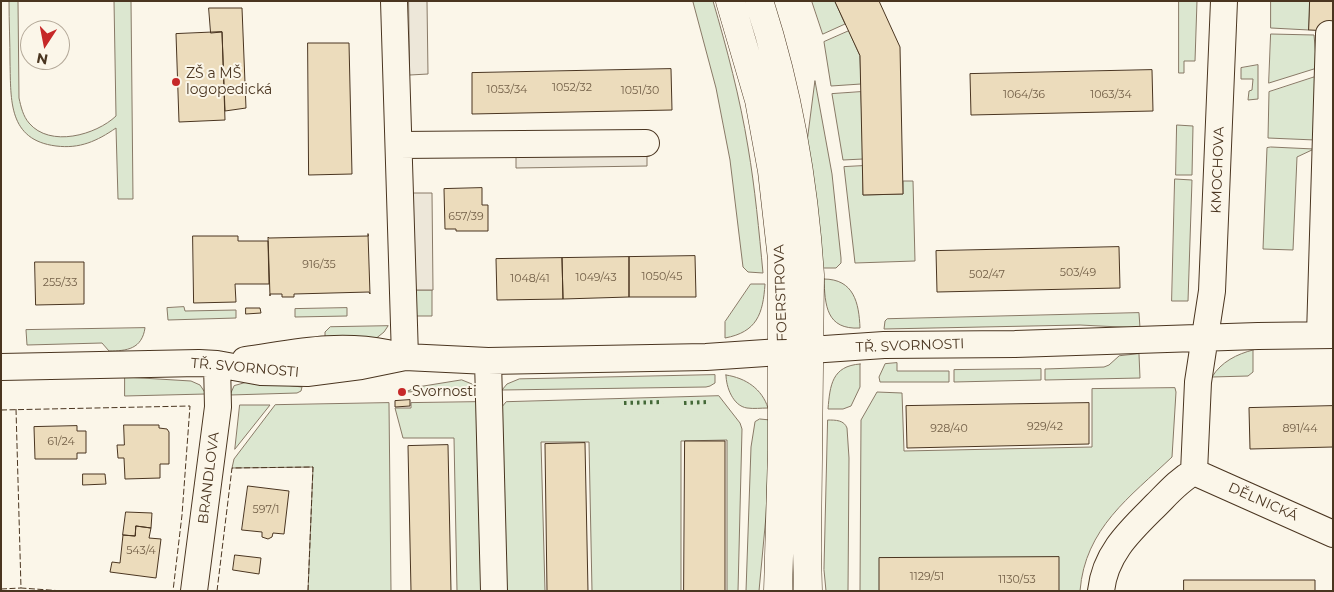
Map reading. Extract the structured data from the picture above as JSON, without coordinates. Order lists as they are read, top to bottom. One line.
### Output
{"streets":{"main road":["FOERSTROVA"],"street":["KMOCHOVA","TŘ. SVORNOSTI","BRANDLOVA","DĚLNICKÁ"]},"crossings":[["KMOCHOVA","TŘ. SVORNOSTI"],["FOERSTROVA","TŘ. SVORNOSTI"],["TŘ. SVORNOSTI","BRANDLOVA"]],"places":["ZŠ a MŠ logopedická","Svornosti"],"house_numbers":["1052/32","1053/34","1051/30","1064/36","1063/34","657/39","916/35","503/49","502/47","1050/45","1049/43","1048/41","255/33","929/42","928/40","891/44","61/24","597/1","543/4","1129/51","1130/53"],"north":"bottom"}
